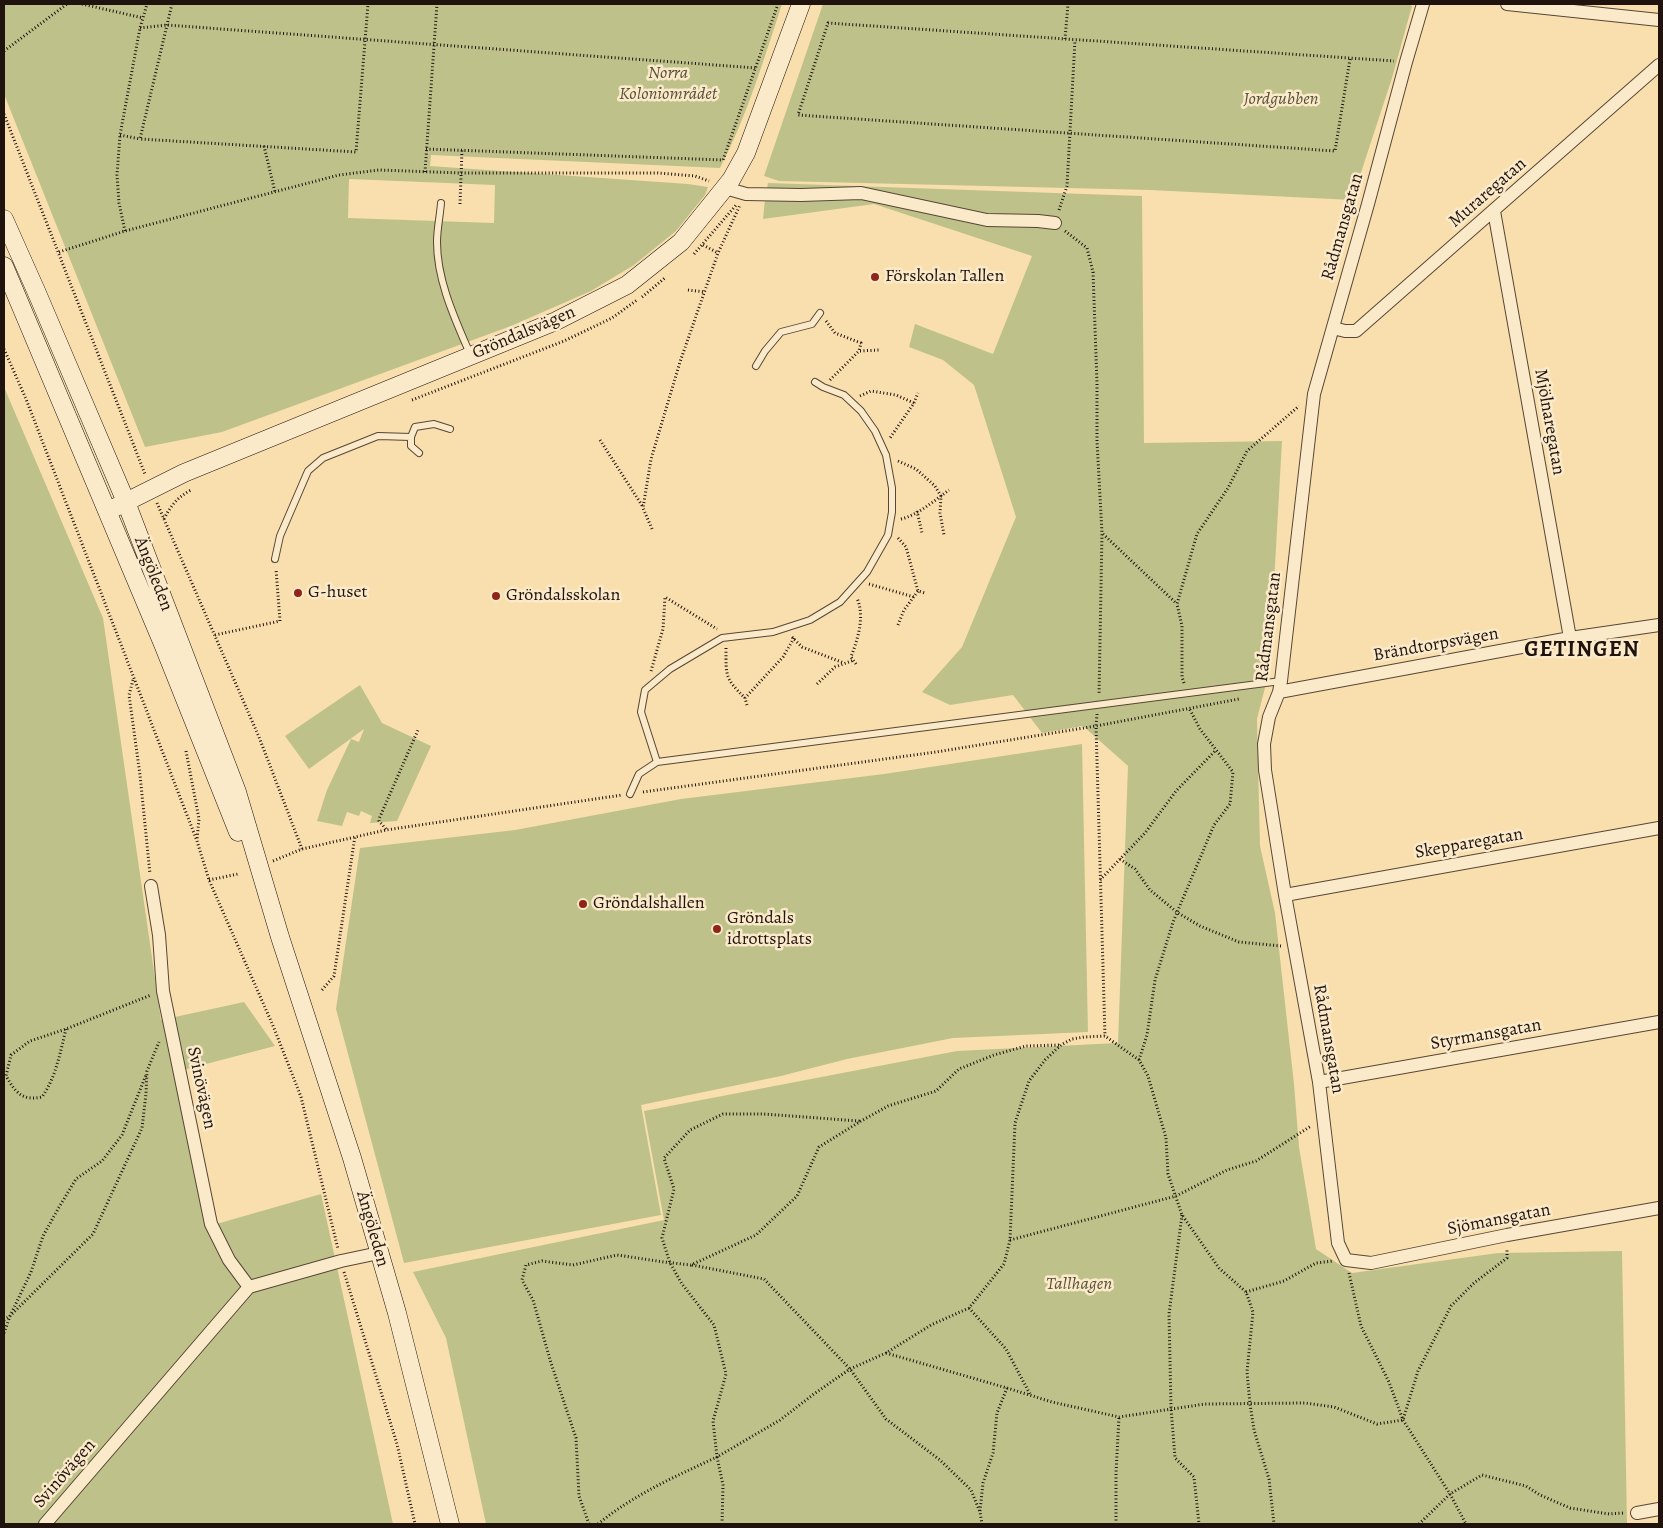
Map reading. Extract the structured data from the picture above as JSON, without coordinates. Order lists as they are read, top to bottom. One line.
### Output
{"streets":{"main road":["Gröndalsvägen","Ängöleden"],"street":["Muraregatan","Rådmansgatan","Mjölnaregatan","Brändtorpsvägen","Skepparegatan","Styrmansgatan","Svinövägen","Sjömansgatan"]},"crossings":[["Muraregatan","Rådmansgatan"],["Muraregatan","Mjölnaregatan"],["Rådmansgatan","Brändtorpsvägen"],["Rådmansgatan","Skepparegatan"],["Rådmansgatan","Styrmansgatan"],["Rådmansgatan","Sjömansgatan"],["Gröndalsvägen","Ängöleden"],["Mjölnaregatan","Brändtorpsvägen"]],"districts":["GETINGEN"],"parks":["Norra Koloniområdet","Jordgubben","Tallhagen"],"places":["Förskolan Tallen","G-huset","Gröndalsskolan","Gröndalshallen","Gröndals idrottsplats"]}
